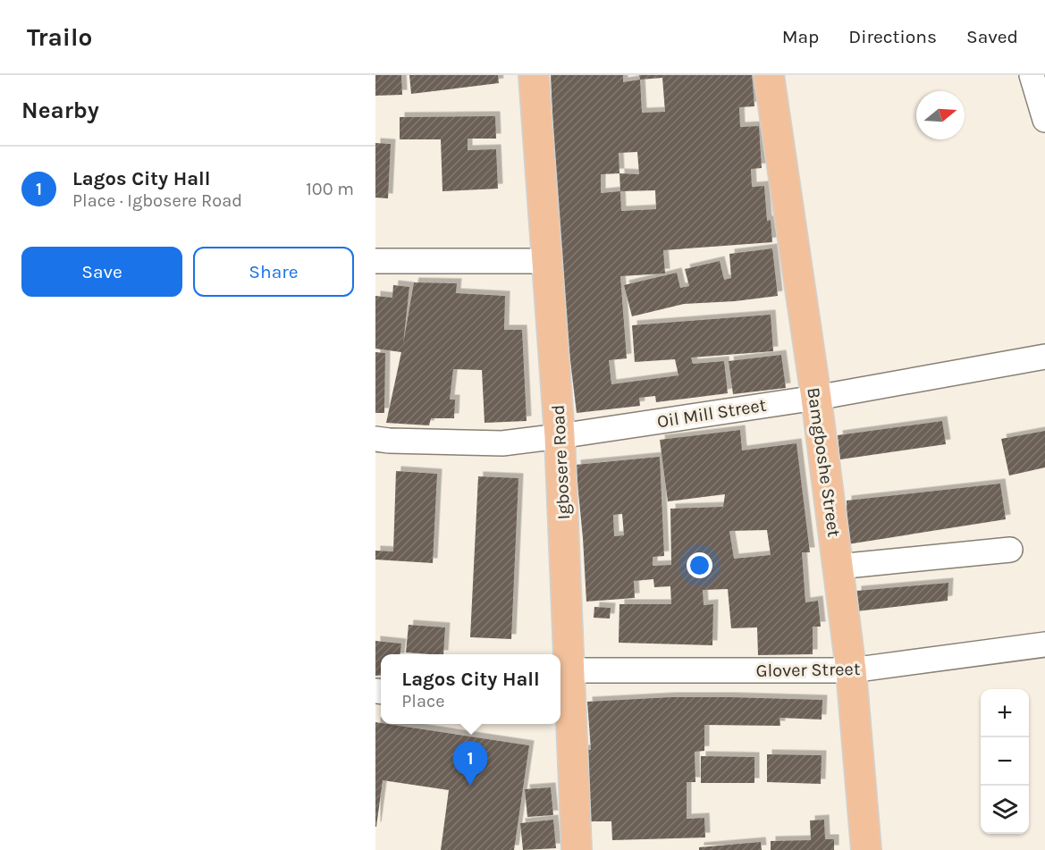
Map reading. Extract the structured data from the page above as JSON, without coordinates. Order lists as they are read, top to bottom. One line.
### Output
{"streets":{"main road":["Igbosere Road","Bamgboshe Street"],"street":["Oil Mill Street","Glover Street"]},"crossings":[["Oil Mill Street","Igbosere Road"],["Oil Mill Street","Bamgboshe Street"],["Igbosere Road","Glover Street"],["Bamgboshe Street","Glover Street"]],"north":"right","page":{"header":"Trailo","nav":["Map","Directions","Saved"],"heading":"Nearby","list":[{"mark":"1","name":"Lagos City Hall","note":"Place · Igbosere Road","value":"100 m"}],"buttons":["Save","Share"],"popup":["Lagos City Hall","Place"],"map_buttons":["+","−"],"pins":"1"}}
